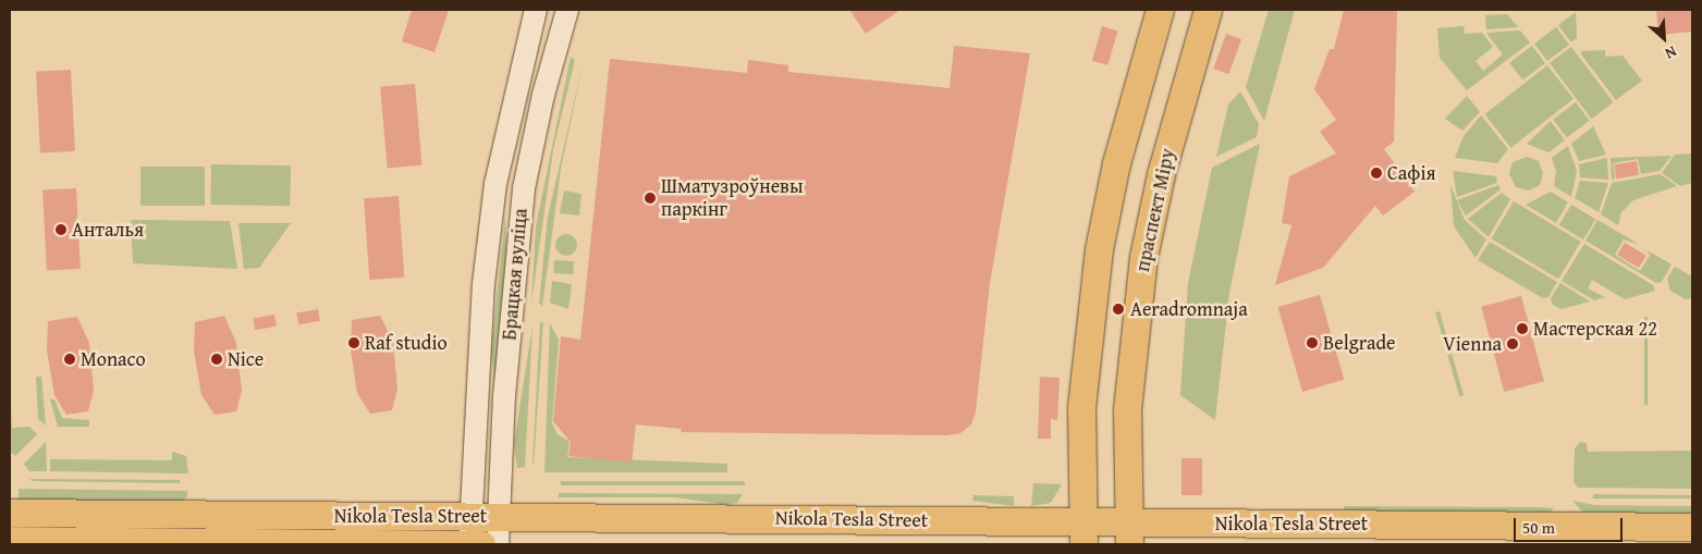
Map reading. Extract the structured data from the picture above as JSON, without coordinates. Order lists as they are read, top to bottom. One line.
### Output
{"streets":{"main road":["праспект Міру","Nikola Tesla Street"],"street":["Брацкая вуліца"]},"crossings":[["праспект Міру","Nikola Tesla Street"],["Брацкая вуліца","Nikola Tesla Street"]],"places":["Сафія","Шматузроўневы паркінг","Анталья","Aeradromnaja","Мастерская 22","Raf studio","Belgrade","Vienna","Monaco","Nice"],"scale_bar":"50 m","north":"bottom right"}
